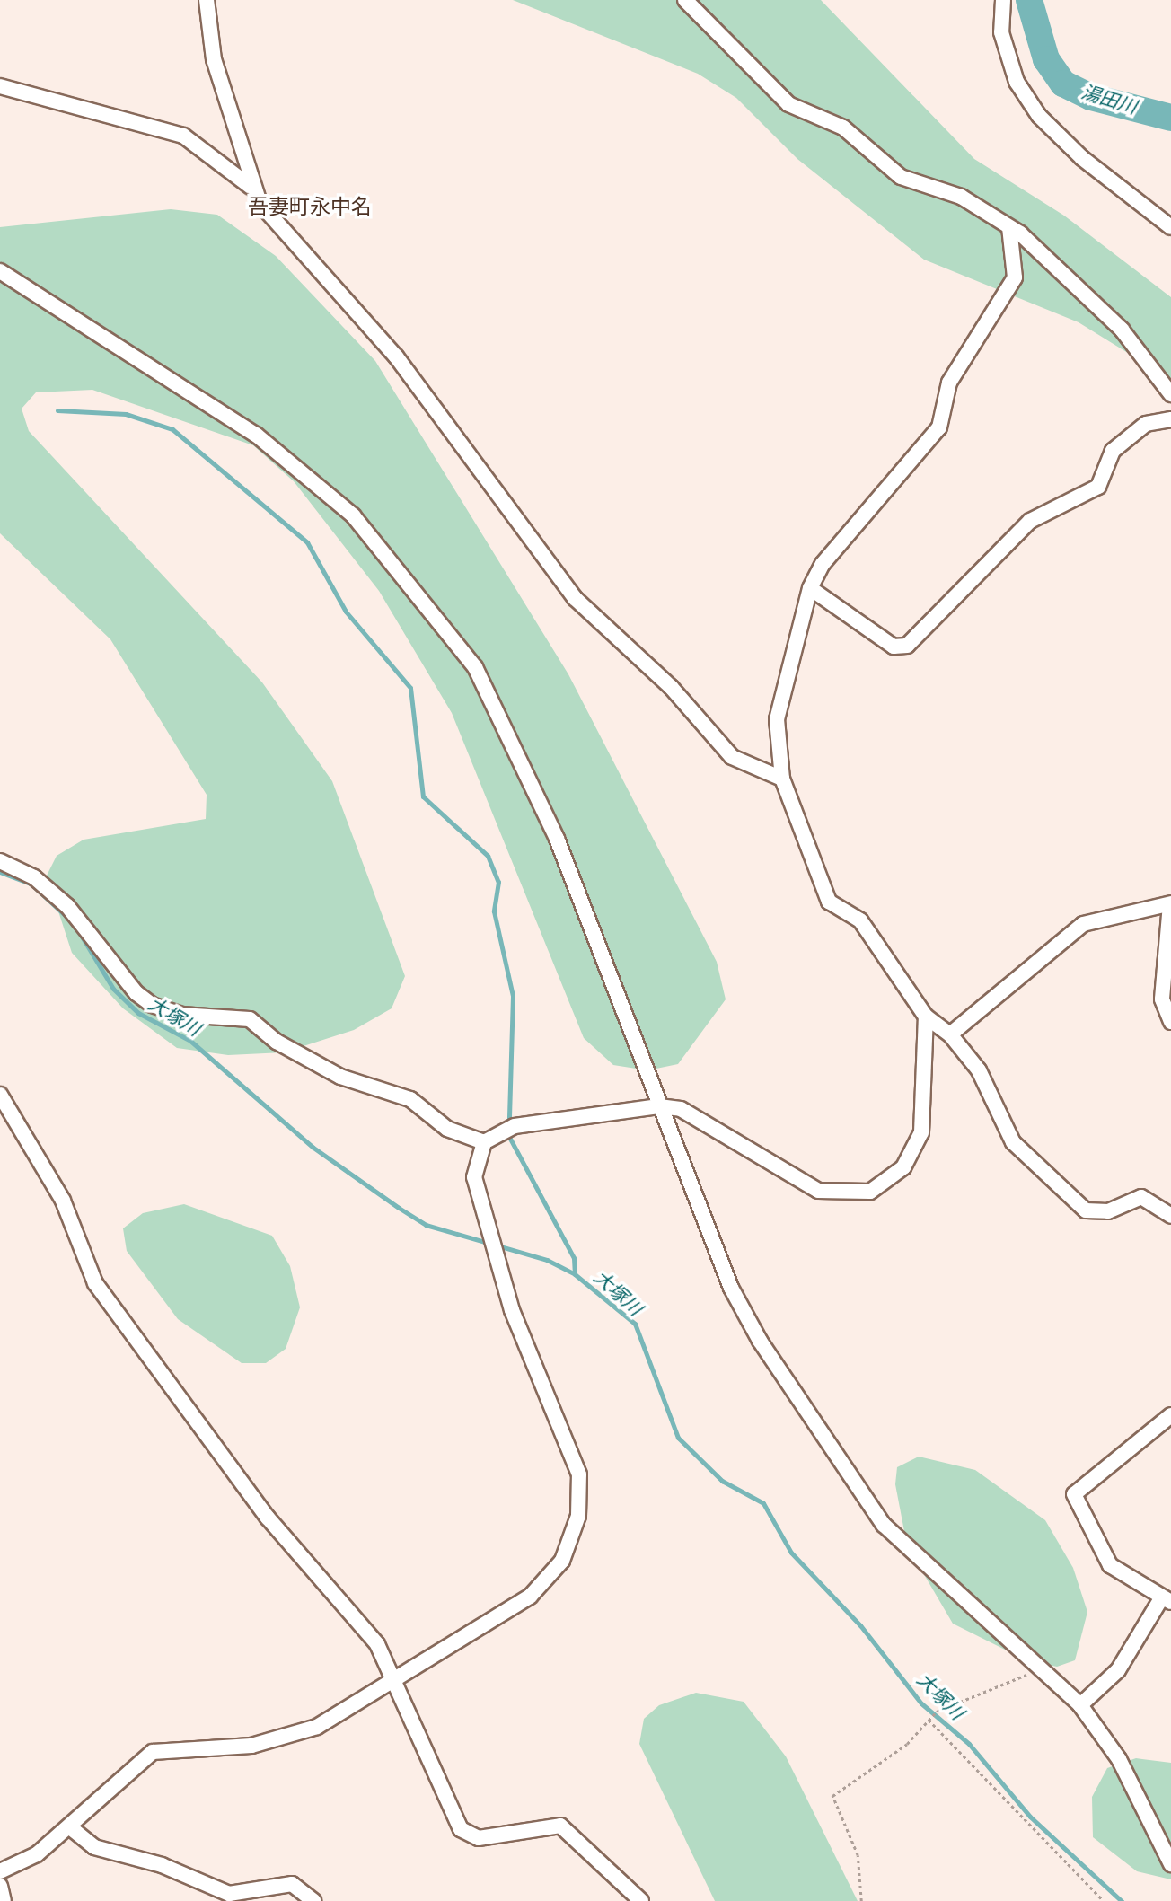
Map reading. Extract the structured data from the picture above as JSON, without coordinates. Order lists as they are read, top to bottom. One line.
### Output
{"districts":["吾妻町永中名"],"water":["湯田川","大塚川"]}
